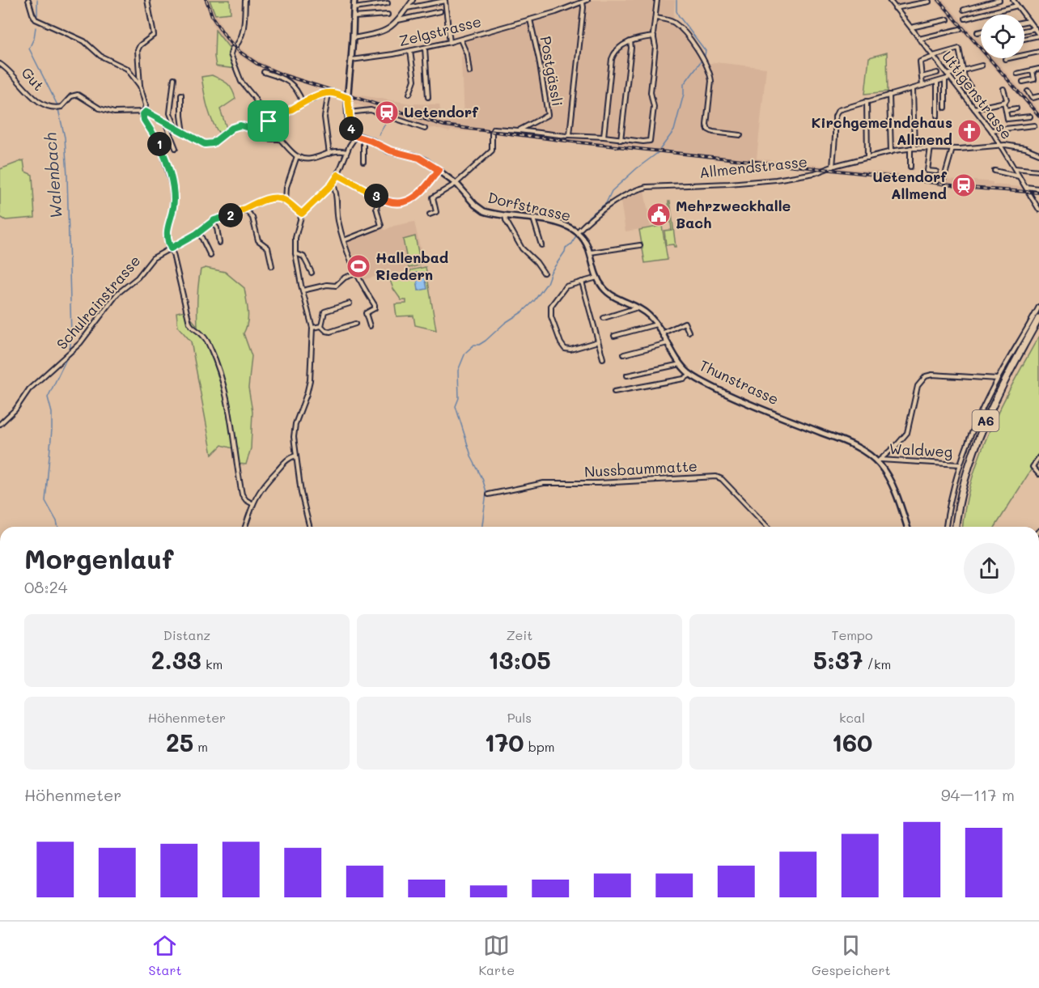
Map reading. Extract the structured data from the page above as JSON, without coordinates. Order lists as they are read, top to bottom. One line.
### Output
{"streets":{"highway":["A6"],"main road":["Dorfstrasse","Thunstrasse"],"street":["Zelgstrasse","Postgässli","Gut","Uttigenstrasse","Allmendstrasse","Schulrainstrasse","Waldweg","Nussbaummatte"]},"crossings":[["Zelgstrasse","Postgässli"],["Uttigenstrasse","Allmendstrasse"],["Allmendstrasse","Dorfstrasse"],["Allmendstrasse","Thunstrasse"],["Dorfstrasse","Thunstrasse"],["Thunstrasse","Waldweg"]],"water":["Walenbach"],"places":{"station":["Uetendorf","Uetendorf Allmend"],"church":["Kirchgemeindehaus Allmend"],"public building":["Mehrzweckhalle Bach"],"sports":["Hallenbad Riedern"]},"page":{"pins":["4","1","3","2"],"heading":["Morgenlauf","08:24"],"stats":[["Distanz","2.33 km"],["Zeit","13:05"],["Tempo","5:37 /km"],["Höhenmeter","25 m"],["Puls","170 bpm"],["kcal","160"]],"chart":["Höhenmeter","94–117 m"],"tabs":["Start","Karte","Gespeichert"]}}
